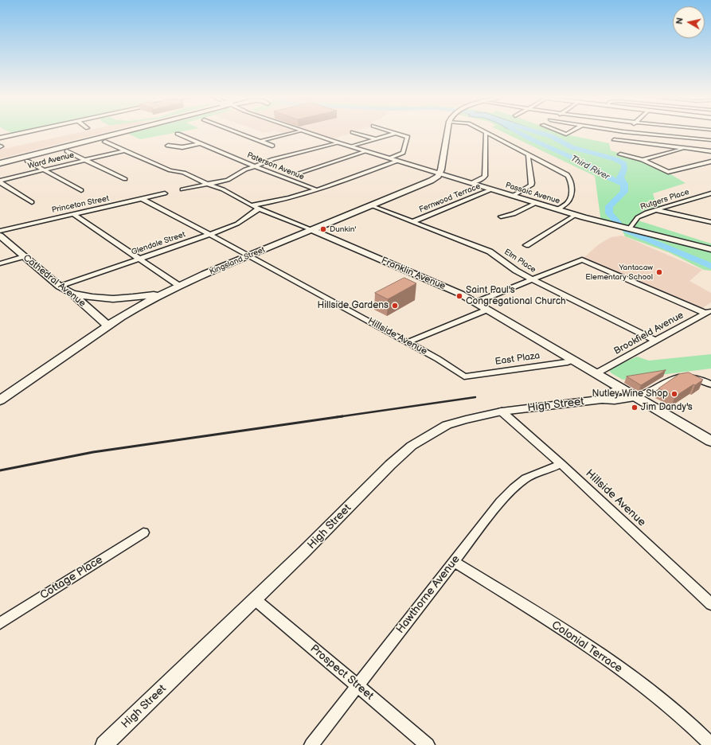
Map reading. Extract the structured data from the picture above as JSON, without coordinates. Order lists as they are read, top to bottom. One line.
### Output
{"streets":{"main road":["Kingsland Street","Franklin Avenue","Cathedral Avenue"],"street":["Ward Avenue","Paterson Avenue","Passaic Avenue","Fernwood Terrace","Rutgers Place","Princeton Street","Glendale Street","Elm Place","Brookfield Avenue","Hillside Avenue","East Plaza","High Street","Cottage Place","Hawthorne Avenue","Colonial Terrace","Prospect Street"]},"crossings":[["Ward Avenue","Franklin Avenue"],["Passaic Avenue","Fernwood Terrace"],["Passaic Avenue","Rutgers Place"],["Passaic Avenue","Kingsland Street"],["Fernwood Terrace","Elm Place"],["Princeton Street","Hillside Avenue"],["Glendale Street","Franklin Avenue"],["Glendale Street","Cathedral Avenue"],["Glendale Street","Hillside Avenue"],["Kingsland Street","Elm Place"],["Kingsland Street","Franklin Avenue"],["Kingsland Street","Cathedral Avenue"],["Kingsland Street","Hillside Avenue"],["Elm Place","Brookfield Avenue"],["Franklin Avenue","Brookfield Avenue"],["Franklin Avenue","East Plaza"],["Franklin Avenue","High Street"],["Hillside Avenue","East Plaza"],["Hillside Avenue","High Street"],["Hillside Avenue","Hawthorne Avenue"],["High Street","Prospect Street"],["Hawthorne Avenue","Colonial Terrace"],["Hawthorne Avenue","Prospect Street"]],"water":["Third River"],"places":["Dunkin'","Yantacaw Elementary School","Saint Paul's Congregational Church","Hillside Gardens","Nutley Wine Shop","Jim Dandy's"],"north":"left"}
